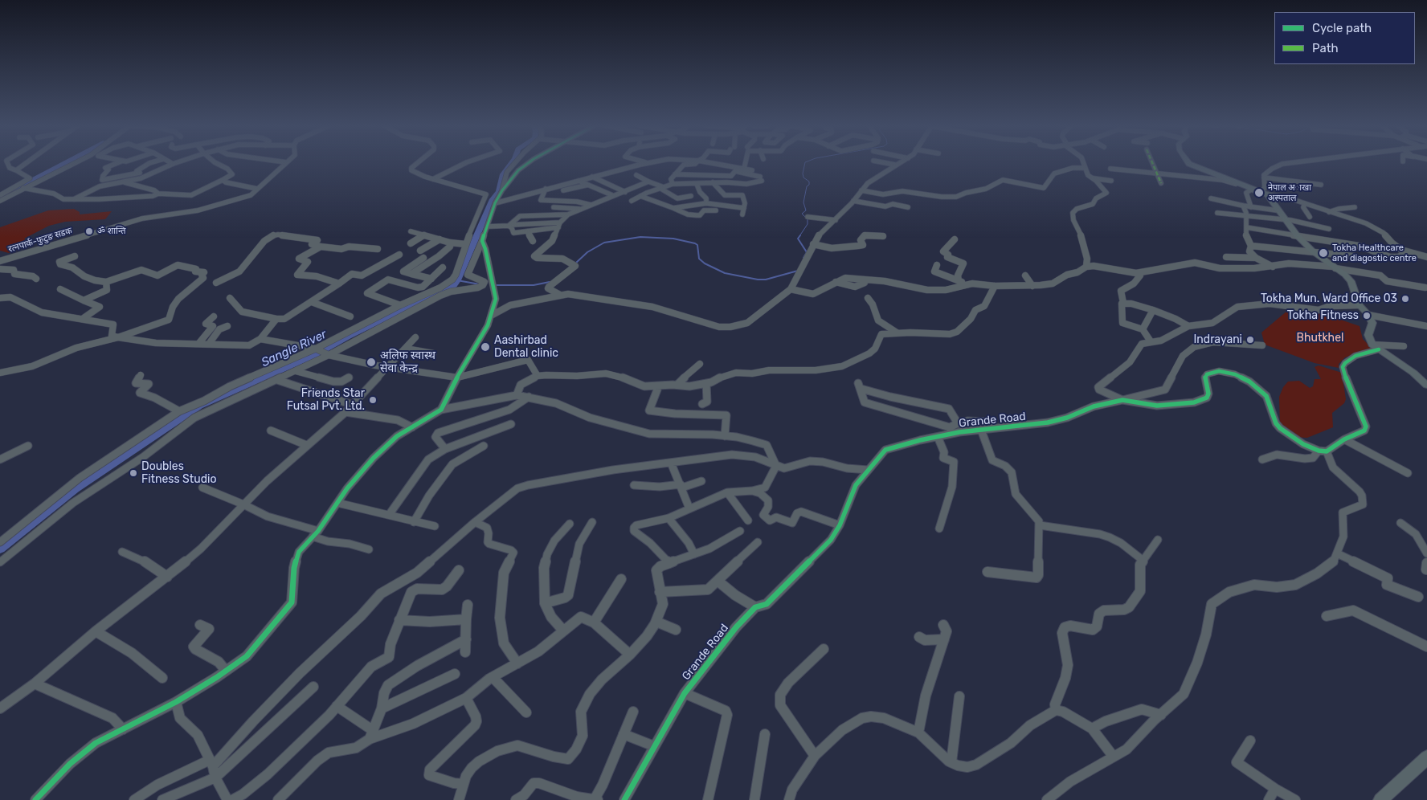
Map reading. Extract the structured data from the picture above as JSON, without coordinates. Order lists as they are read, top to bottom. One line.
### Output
{"streets":{"street":["रत्नपार्क-फुटुङ सडक","Grande Road"]},"water":["Sangle River"],"parks":["Bhutkhel"],"places":["नेपाल अाखा अस्पताल","ॐ शान्ति","Tokha Healthcare and diagostic centre","Tokha Mun. Ward Office 03","Tokha Fitness","Indrayani","Aashirbad Dental clinic","अलिफ स्वास्थ सेवा केन्द्र","Friends Star Futsal Pvt. Ltd.","Doubles Fitness Studio"],"legend":["Cycle path","Path"]}
